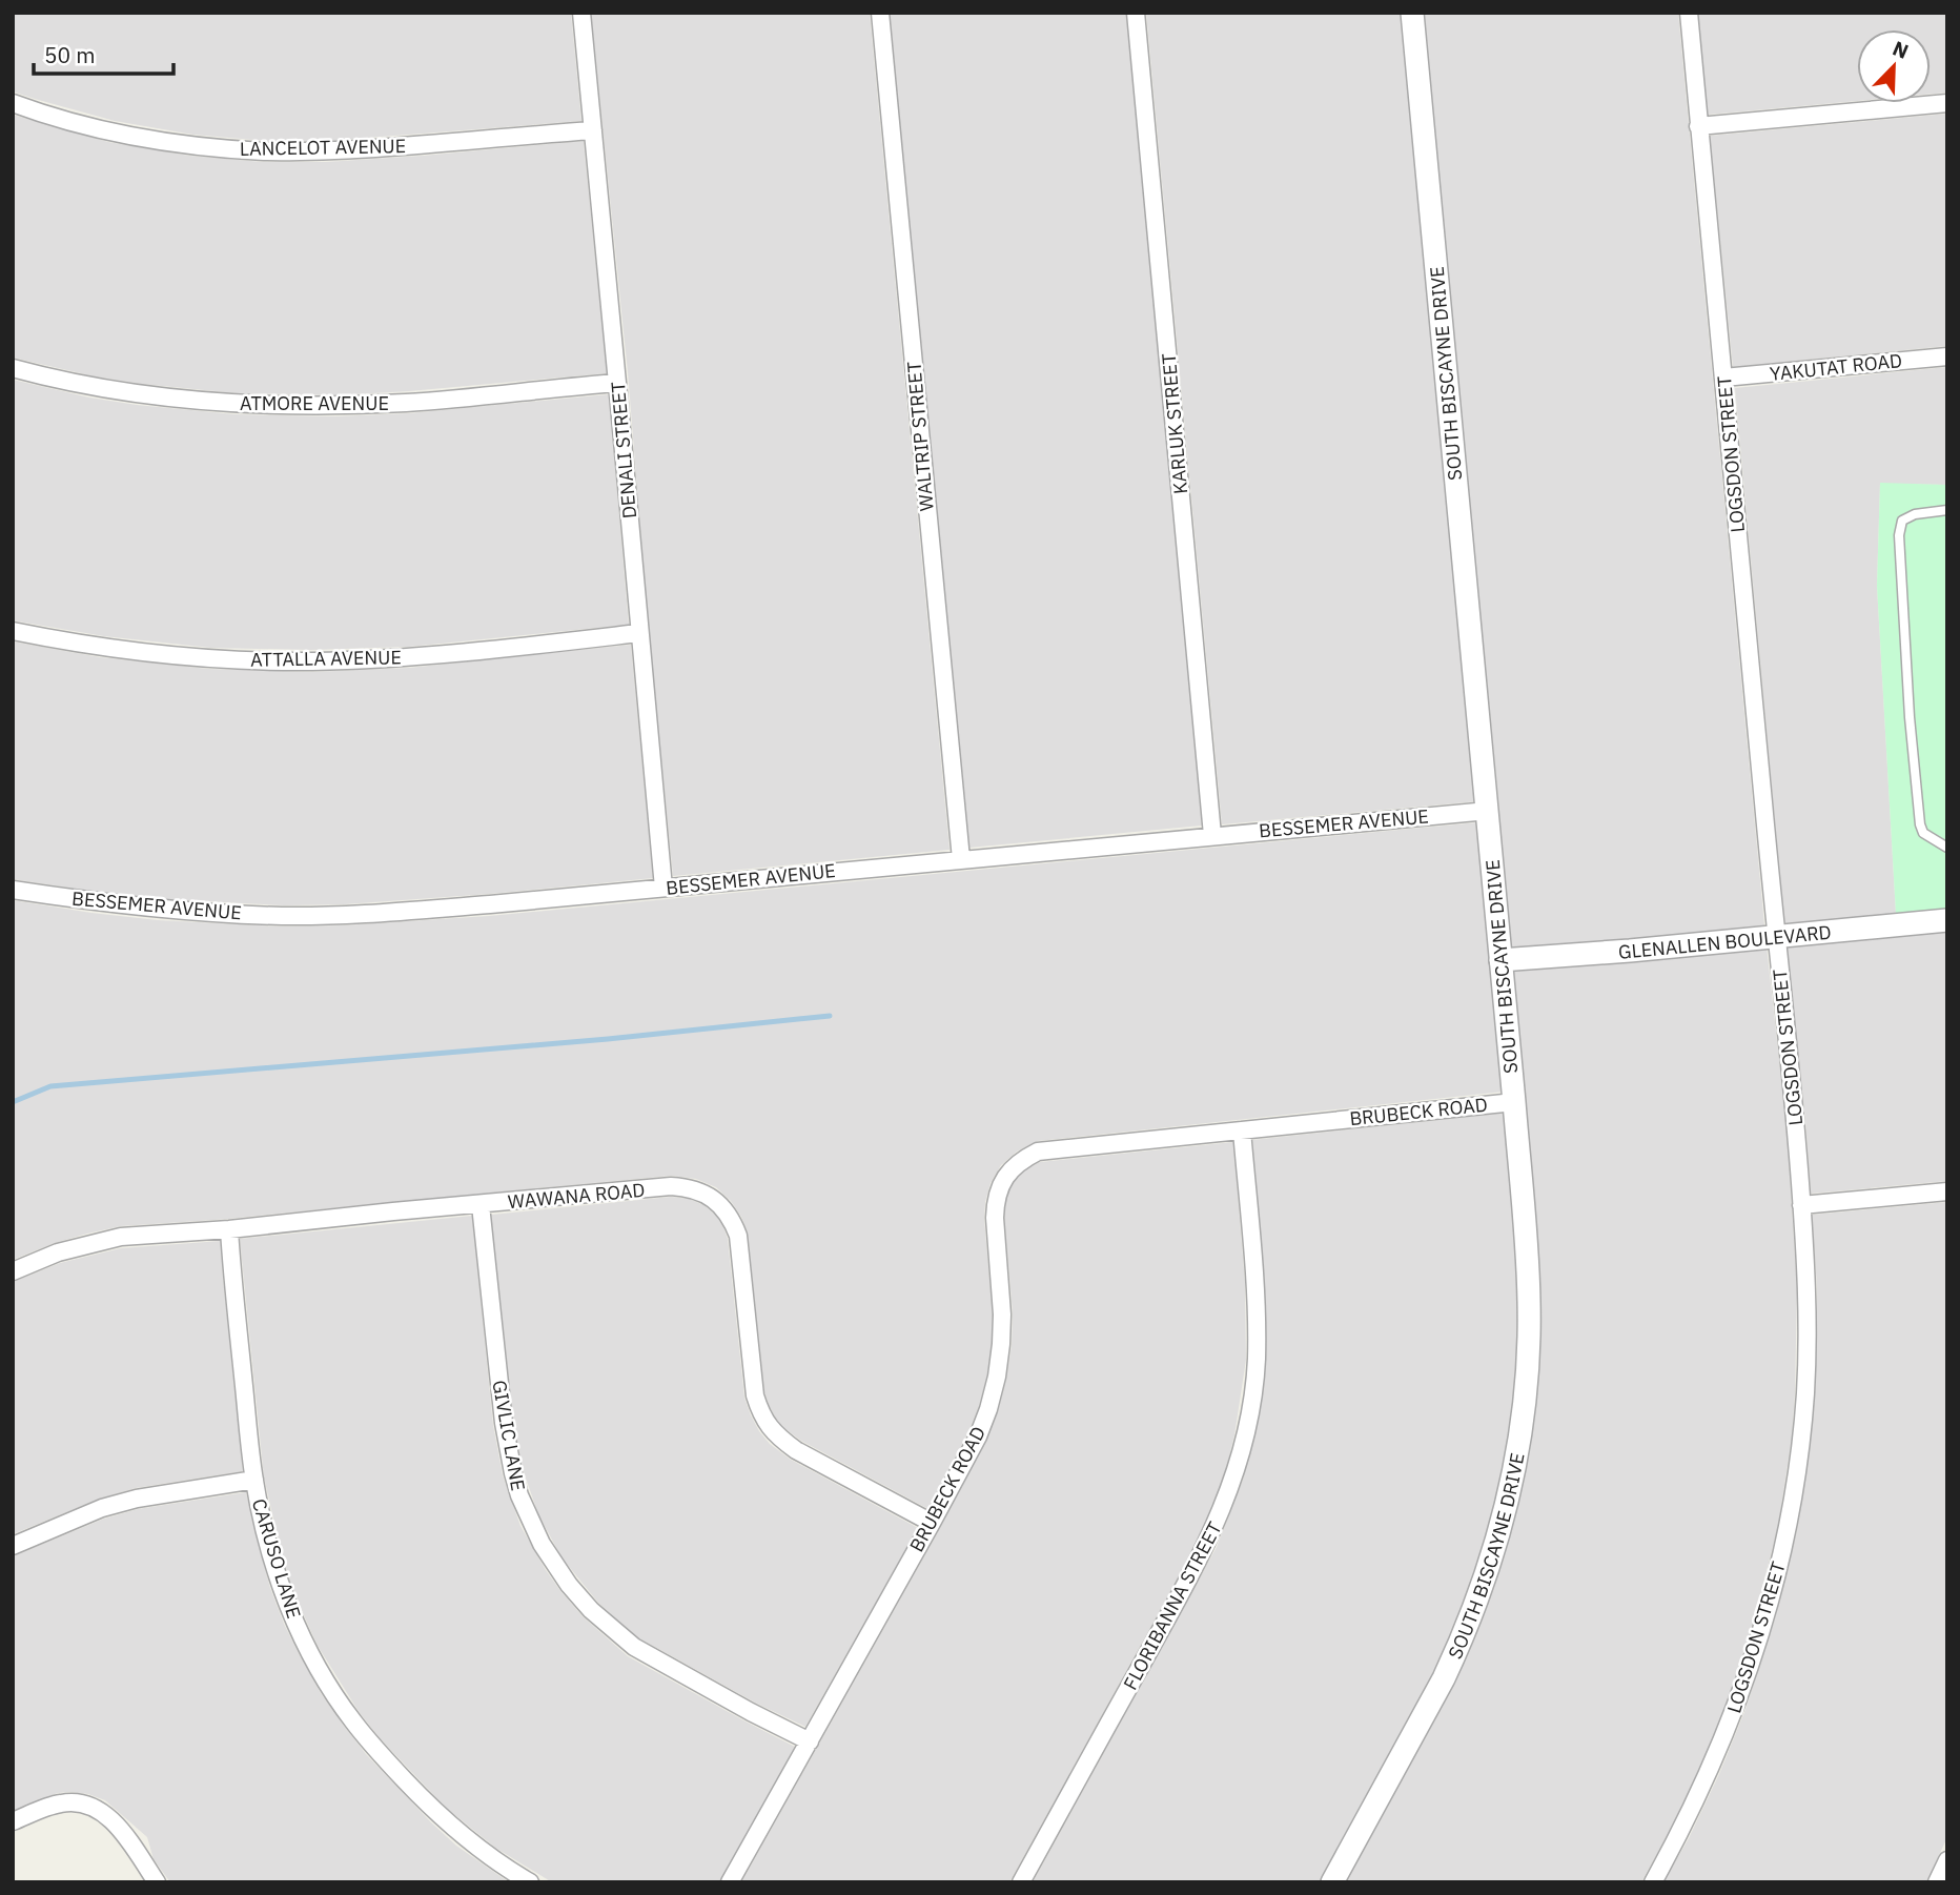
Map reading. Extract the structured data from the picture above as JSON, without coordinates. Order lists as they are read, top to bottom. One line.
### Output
{"streets":{"street":["LANCELOT AVENUE","YAKUTAT ROAD","SOUTH BISCAYNE DRIVE","ATMORE AVENUE","KARLUK STREET","WALTRIP STREET","DENALI STREET","LOGSDON STREET","ATTALLA AVENUE","BESSEMER AVENUE","GLENALLEN BOULEVARD","BRUBECK ROAD","WAWANA ROAD","GIVLIC LANE","CARUSO LANE","FLORIBANNA STREET"]},"crossings":[["LANCELOT AVENUE","DENALI STREET"],["YAKUTAT ROAD","LOGSDON STREET"],["SOUTH BISCAYNE DRIVE","BESSEMER AVENUE"],["SOUTH BISCAYNE DRIVE","GLENALLEN BOULEVARD"],["SOUTH BISCAYNE DRIVE","BRUBECK ROAD"],["ATMORE AVENUE","DENALI STREET"],["KARLUK STREET","BESSEMER AVENUE"],["WALTRIP STREET","BESSEMER AVENUE"],["DENALI STREET","ATTALLA AVENUE"],["DENALI STREET","BESSEMER AVENUE"],["LOGSDON STREET","GLENALLEN BOULEVARD"],["BRUBECK ROAD","WAWANA ROAD"],["BRUBECK ROAD","GIVLIC LANE"],["BRUBECK ROAD","FLORIBANNA STREET"],["WAWANA ROAD","GIVLIC LANE"],["WAWANA ROAD","CARUSO LANE"]],"scale_bar":"50 m","north":"top right"}
